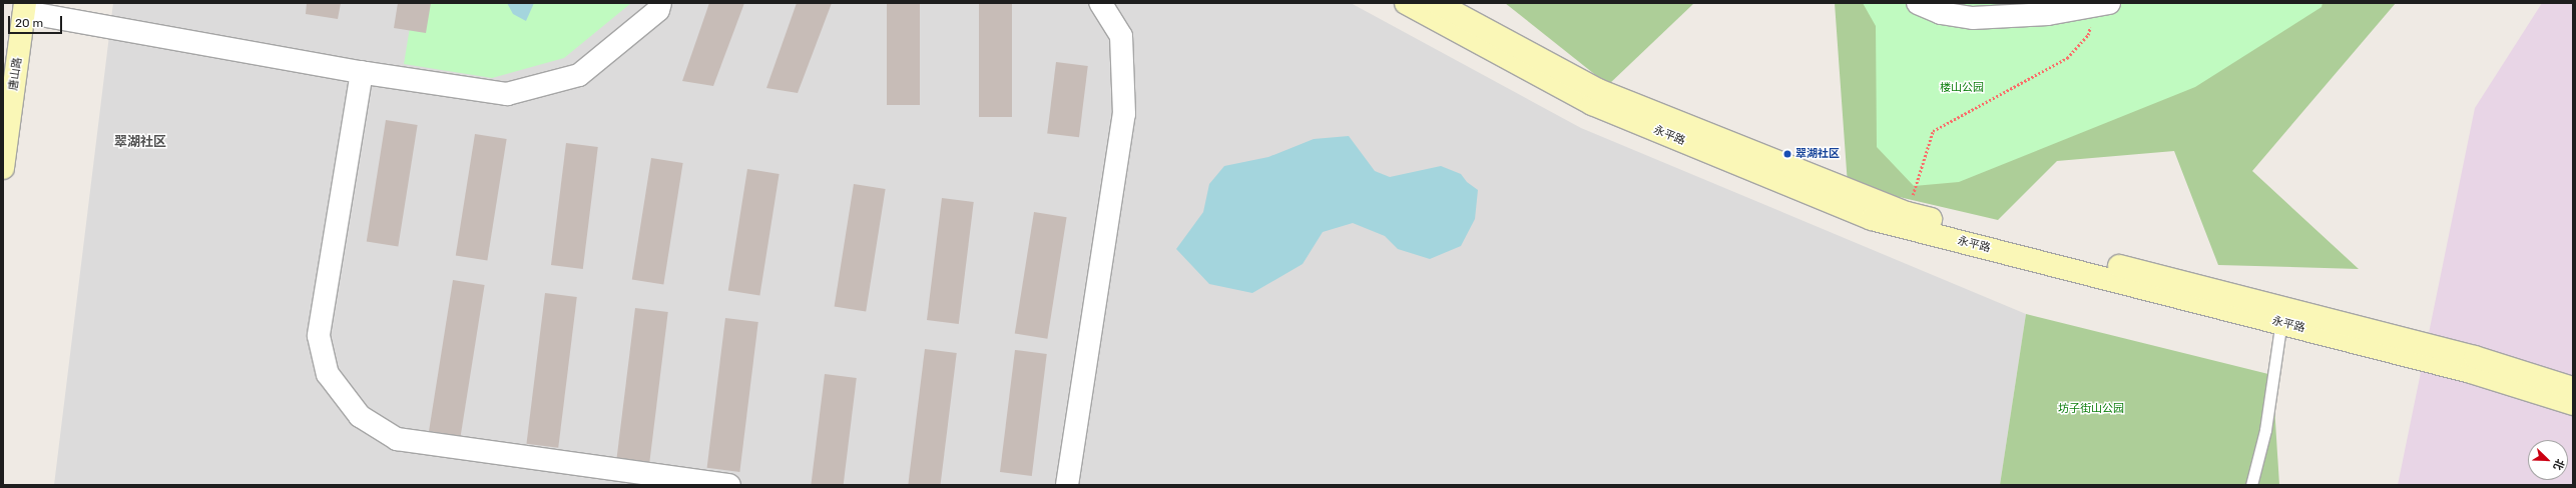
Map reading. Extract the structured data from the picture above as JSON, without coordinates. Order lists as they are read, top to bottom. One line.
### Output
{"streets":{"main road":["唐山路","永平路"]},"districts":["翠湖社区"],"parks":["楼山公园","坊子街山公园"],"places":["翠湖社区"],"scale_bar":"20 m","north":"bottom right"}
